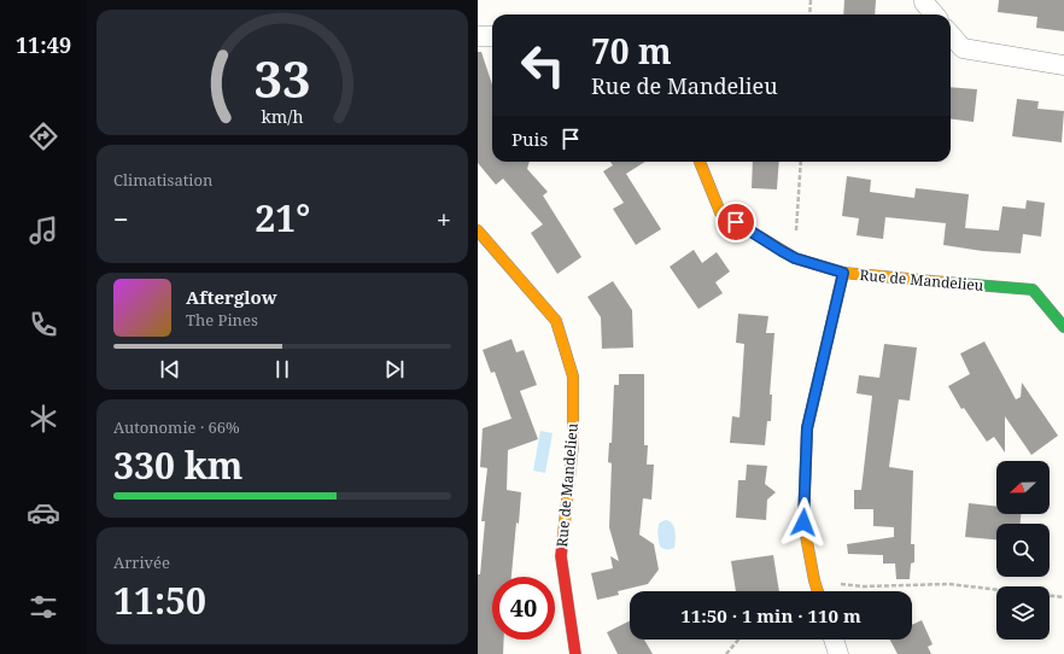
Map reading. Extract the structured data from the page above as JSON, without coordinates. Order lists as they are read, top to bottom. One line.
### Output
{"streets":{"street":["Rue de Mandelieu"]},"north":"left","page":{"tabs":"11:49","turn":["70 m","Rue de Mandelieu"],"then":"Puis","tile":["Climatisation",["Autonomie · 66%","330 km"],["Arrivée","11:50"]],"heat":["−","21°","+"],"song":["Afterglow","The Pines"],"limit":"40","trip":"11:50 · 1 min · 110 m","gauge":["33","km/h"]}}
